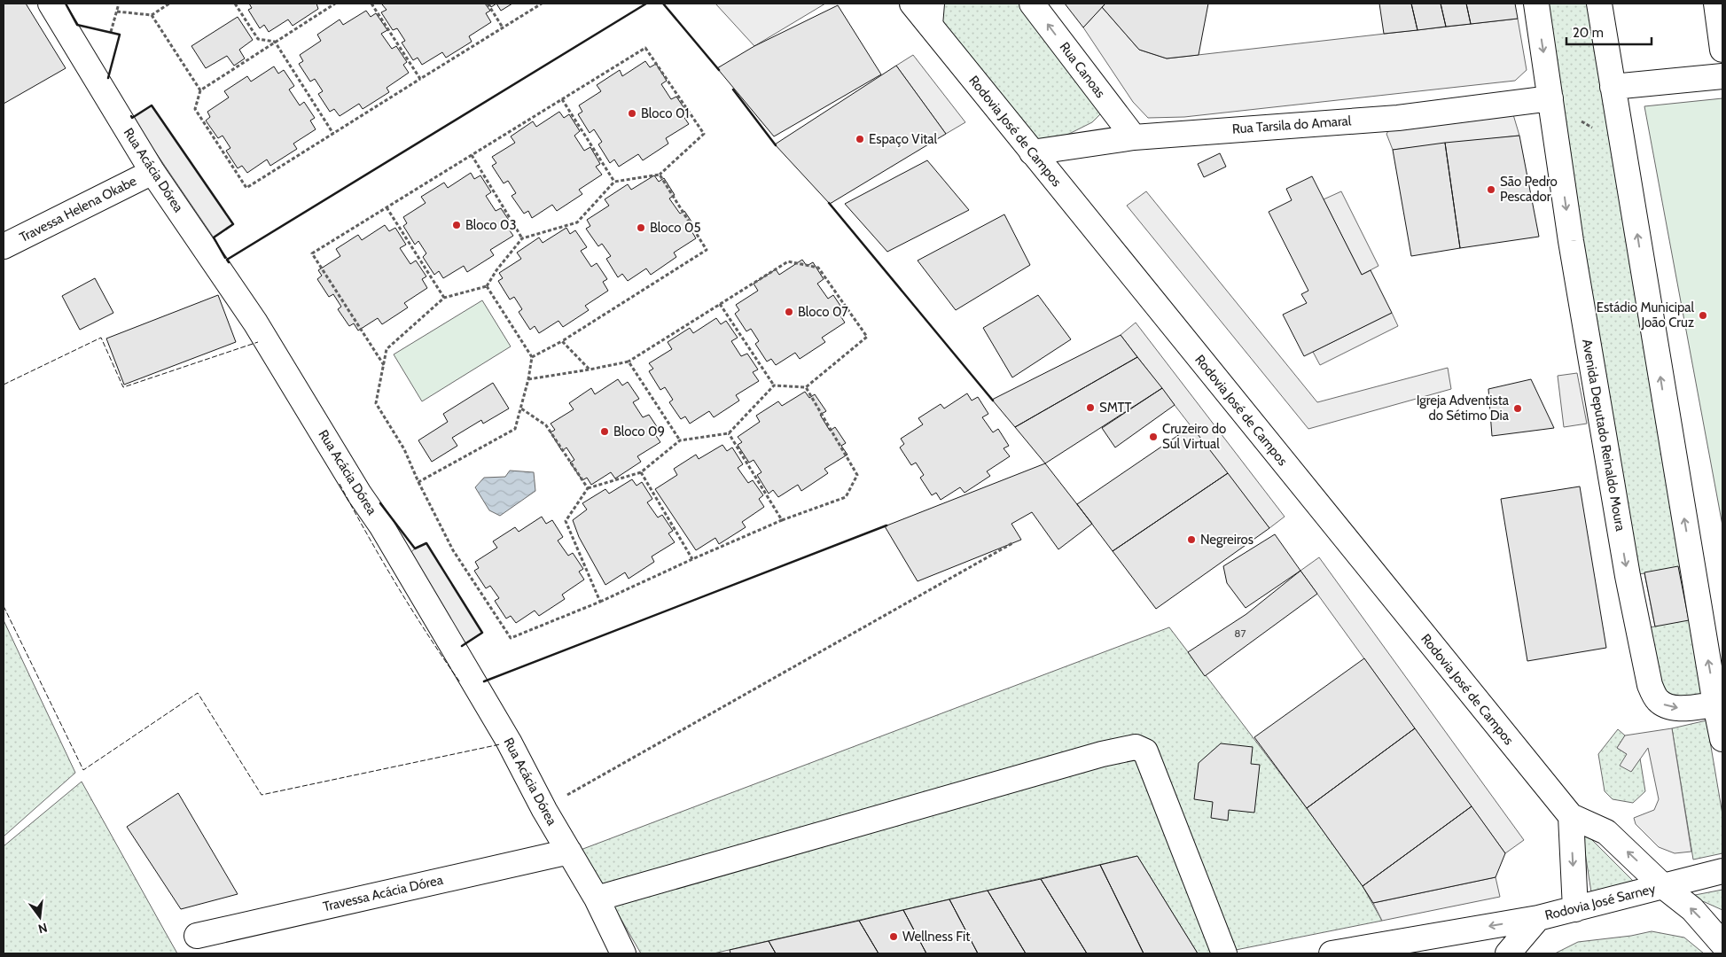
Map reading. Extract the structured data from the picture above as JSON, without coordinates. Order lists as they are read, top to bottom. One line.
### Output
{"streets":{"street":["Rua Canoas","Rua Tarsila do Amaral","Rodovia José de Campos","Rua Acácia Dórea","Travessa Helena Okabe","Avenida Deputado Reinaldo Moura","Travessa Acácia Dórea","Rodovia José Sarney"]},"crossings":[["Rua Canoas","Rua Tarsila do Amaral"],["Rua Tarsila do Amaral","Rodovia José de Campos"],["Rua Tarsila do Amaral","Avenida Deputado Reinaldo Moura"],["Rodovia José de Campos","Rodovia José Sarney"],["Rua Acácia Dórea","Travessa Helena Okabe"],["Rua Acácia Dórea","Travessa Acácia Dórea"]],"one_way":["Rua Canoas","Rodovia José Sarney"],"places":["Bloco 01","Espaço Vital","São Pedro Pescador","Bloco 03","Bloco 05","Bloco 07","Estádio Municipal João Cruz","SMTT","Igreja Adventista do Sétimo Dia","Bloco 09","Cruzeiro do Sul Virtual","Negreiros","Wellness Fit"],"house_numbers":["87"],"scale_bar":"20 m","north":"bottom"}
